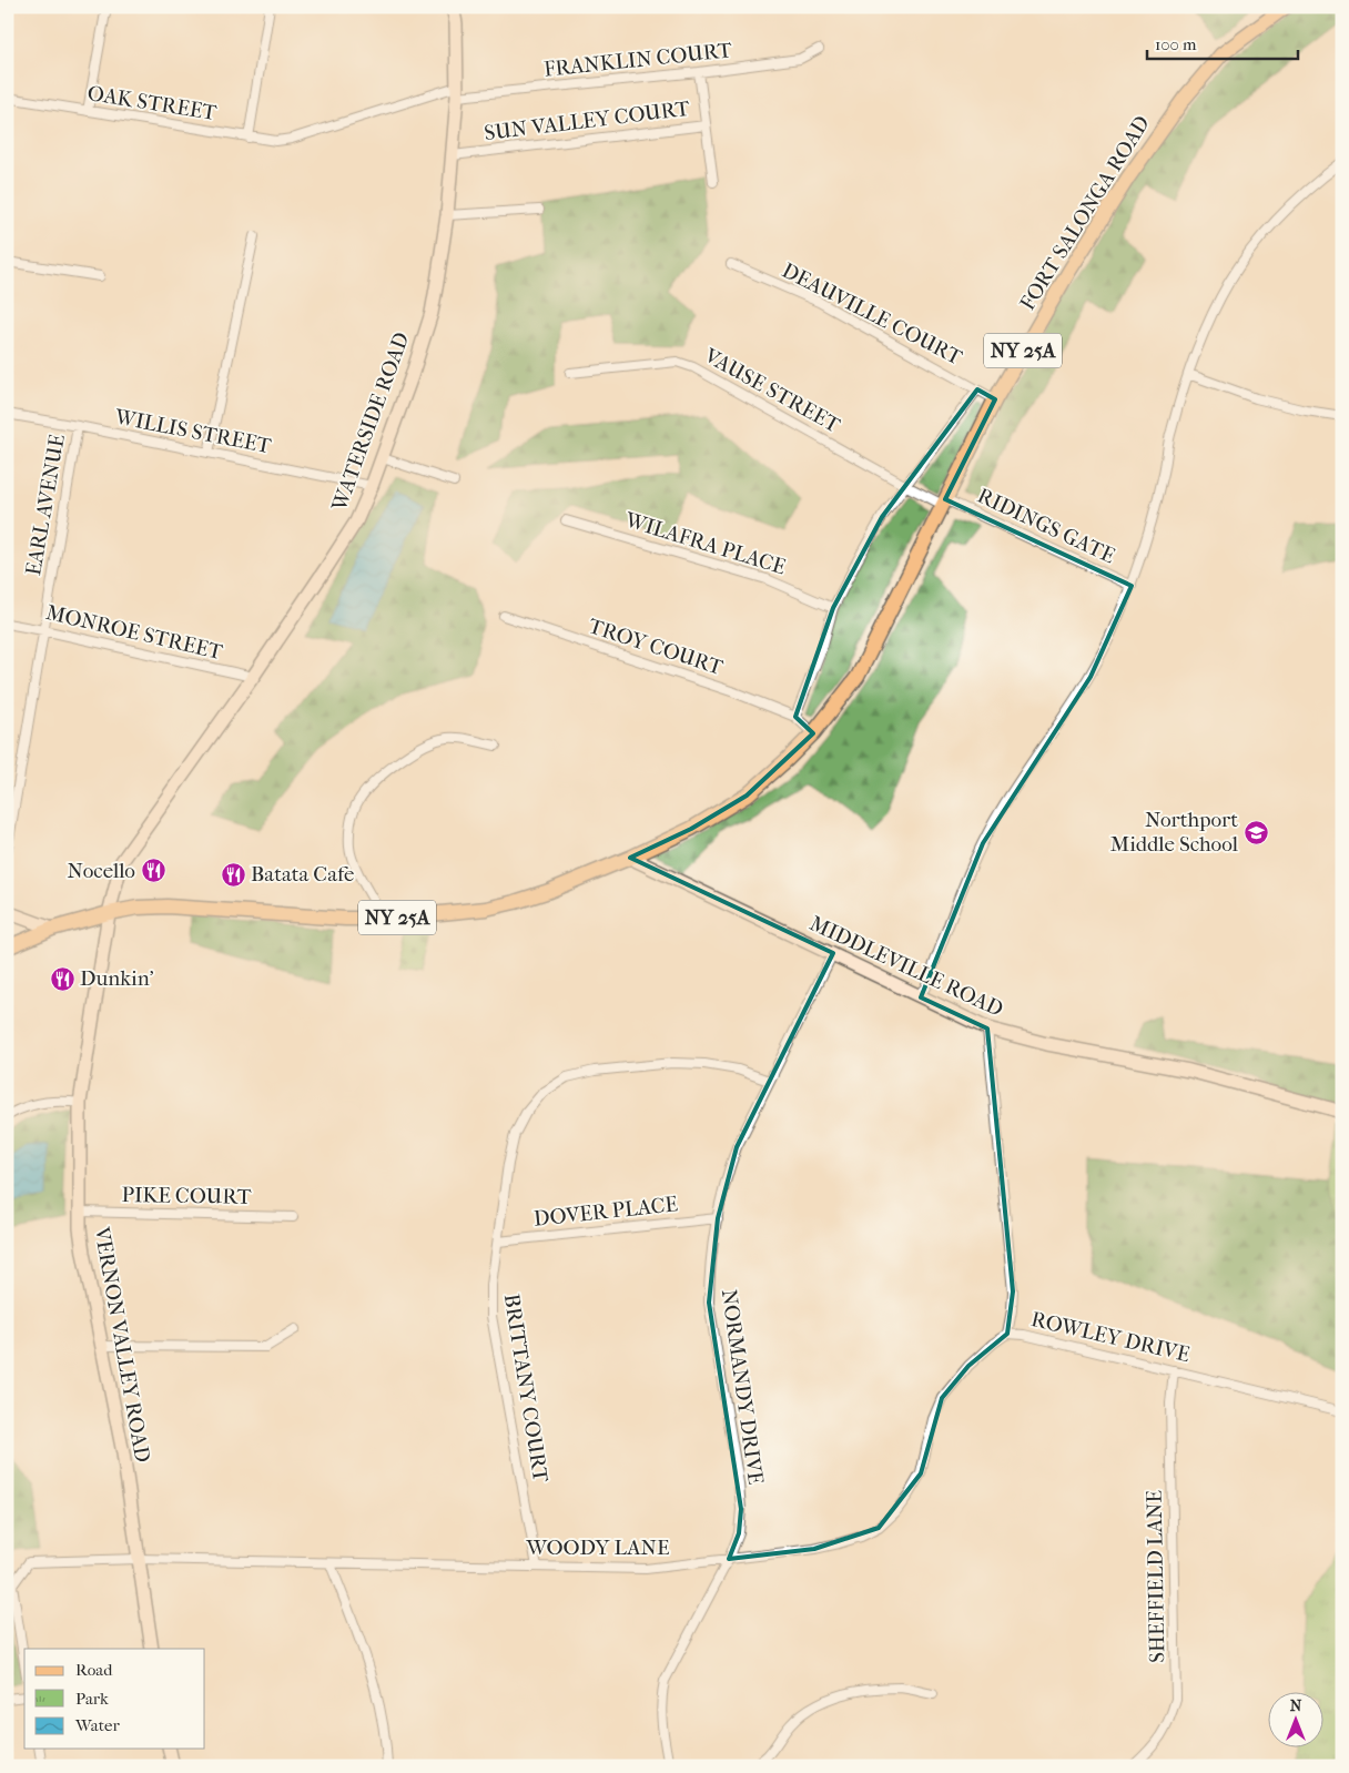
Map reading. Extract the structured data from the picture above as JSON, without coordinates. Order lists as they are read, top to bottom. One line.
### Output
{"streets":{"main road":["FORT SALONGA ROAD","NY 25A","WATERSIDE ROAD","MIDDLEVILLE ROAD","VERNON VALLEY ROAD"],"street":["FRANKLIN COURT","OAK STREET","SUN VALLEY COURT","DEAUVILLE COURT","VAUSE STREET","WILLIS STREET","EARL AVENUE","RIDINGS GATE","WILAFRA PLACE","MONROE STREET","TROY COURT","PIKE COURT","DOVER PLACE","ROWLEY DRIVE","NORMANDY DRIVE","BRITTANY COURT","WOODY LANE","SHEFFIELD LANE"]},"crossings":[["FRANKLIN COURT","OAK STREET"],["FRANKLIN COURT","SUN VALLEY COURT"],["FRANKLIN COURT","WATERSIDE ROAD"],["SUN VALLEY COURT","WATERSIDE ROAD"],["FORT SALONGA ROAD","DEAUVILLE COURT"],["FORT SALONGA ROAD","VAUSE STREET"],["FORT SALONGA ROAD","WATERSIDE ROAD"],["FORT SALONGA ROAD","RIDINGS GATE"],["FORT SALONGA ROAD","MIDDLEVILLE ROAD"],["FORT SALONGA ROAD","VERNON VALLEY ROAD"],["VAUSE STREET","RIDINGS GATE"],["WATERSIDE ROAD","WILLIS STREET"],["WATERSIDE ROAD","MONROE STREET"],["WATERSIDE ROAD","VERNON VALLEY ROAD"],["WILLIS STREET","EARL AVENUE"],["EARL AVENUE","MONROE STREET"],["MIDDLEVILLE ROAD","ROWLEY DRIVE"],["MIDDLEVILLE ROAD","NORMANDY DRIVE"],["PIKE COURT","VERNON VALLEY ROAD"],["DOVER PLACE","NORMANDY DRIVE"],["DOVER PLACE","BRITTANY COURT"],["ROWLEY DRIVE","WOODY LANE"],["ROWLEY DRIVE","SHEFFIELD LANE"],["VERNON VALLEY ROAD","WOODY LANE"],["NORMANDY DRIVE","BRITTANY COURT"],["NORMANDY DRIVE","WOODY LANE"],["BRITTANY COURT","WOODY LANE"]],"places":{"school or university":["Northport Middle School"],"restaurant":["Nocello","Batata Cafe","Dunkin'"]},"legend":["Road","Park","Water"],"scale_bar":"100 m","north":"top"}
